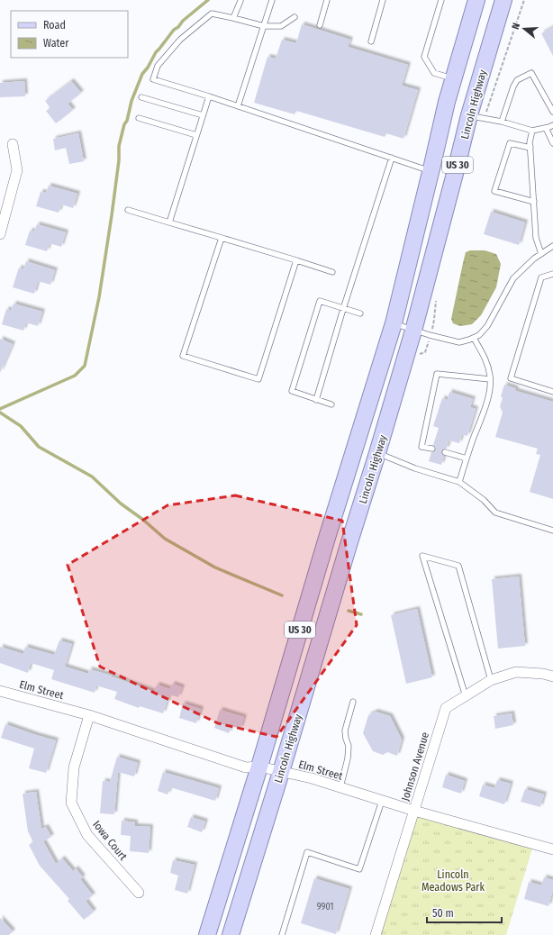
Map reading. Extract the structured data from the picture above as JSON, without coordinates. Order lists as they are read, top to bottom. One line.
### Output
{"streets":{"main road":["Lincoln Highway","US 30"],"street":["Elm Street","Johnson Avenue","Iowa Court"]},"crossings":[["Lincoln Highway","Elm Street"],["Elm Street","Johnson Avenue"],["Elm Street","Iowa Court"]],"parks":["Lincoln Meadows Park"],"house_numbers":["9901"],"legend":["Road","Water"],"scale_bar":"50 m","north":"left"}
